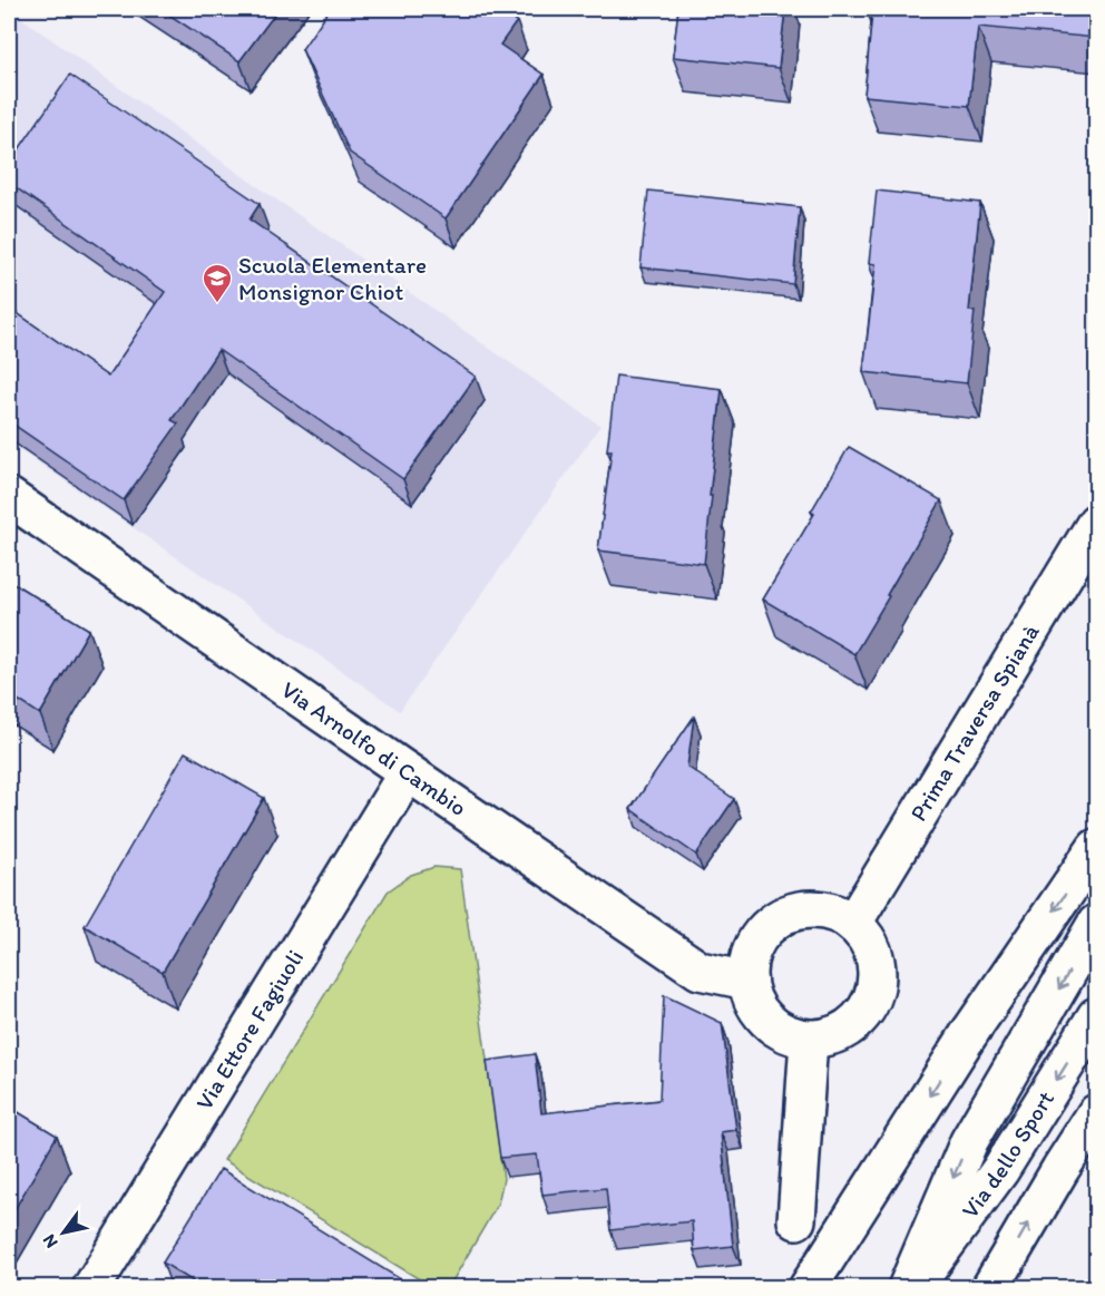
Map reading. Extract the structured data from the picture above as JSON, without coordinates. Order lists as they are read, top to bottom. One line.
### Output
{"streets":{"main road":["Prima Traversa Spianà","Via Arnolfo di Cambio","Via Ettore Fagiuoli","Via dello Sport"]},"crossings":[["Prima Traversa Spianà","Via Arnolfo di Cambio"],["Via Arnolfo di Cambio","Via Ettore Fagiuoli"]],"places":{"school or university":["Scuola Elementare Monsignor Chiot"]},"north":"bottom left"}
